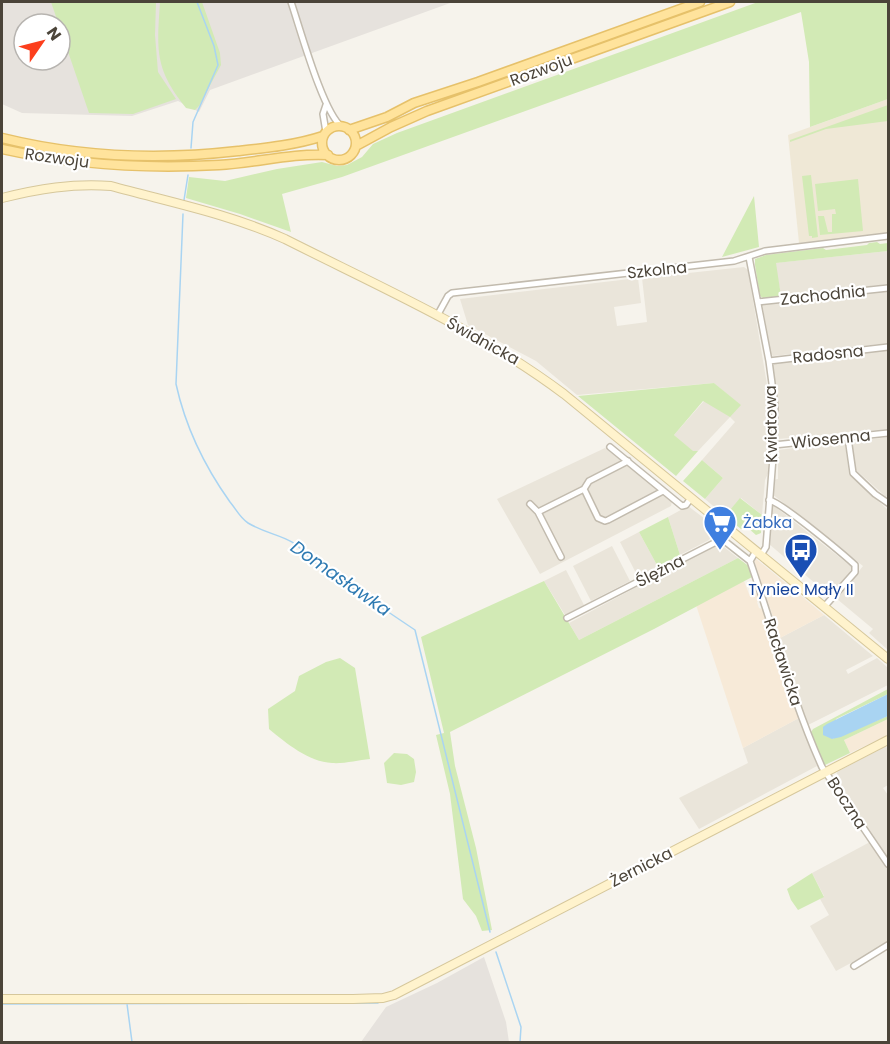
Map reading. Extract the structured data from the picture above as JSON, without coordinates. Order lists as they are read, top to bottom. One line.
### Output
{"streets":{"main road":["Rozwoju"],"street":["Szkolna","Zachodnia","Świdnicka","Radosna","Kwiatowa","Wiosenna","Ślężna","Racławicka","Boczna","Żernicka"]},"crossings":[["Szkolna","Świdnicka"],["Szkolna","Kwiatowa"],["Zachodnia","Kwiatowa"],["Świdnicka","Kwiatowa"],["Radosna","Kwiatowa"],["Kwiatowa","Wiosenna"],["Ślężna","Racławicka"],["Racławicka","Boczna"],["Racławicka","Żernicka"],["Boczna","Żernicka"]],"water":["Domasławka"],"places":{"supermarket":["Żabka"],"bus stop":["Tyniec Mały II"]},"north":"top right"}
